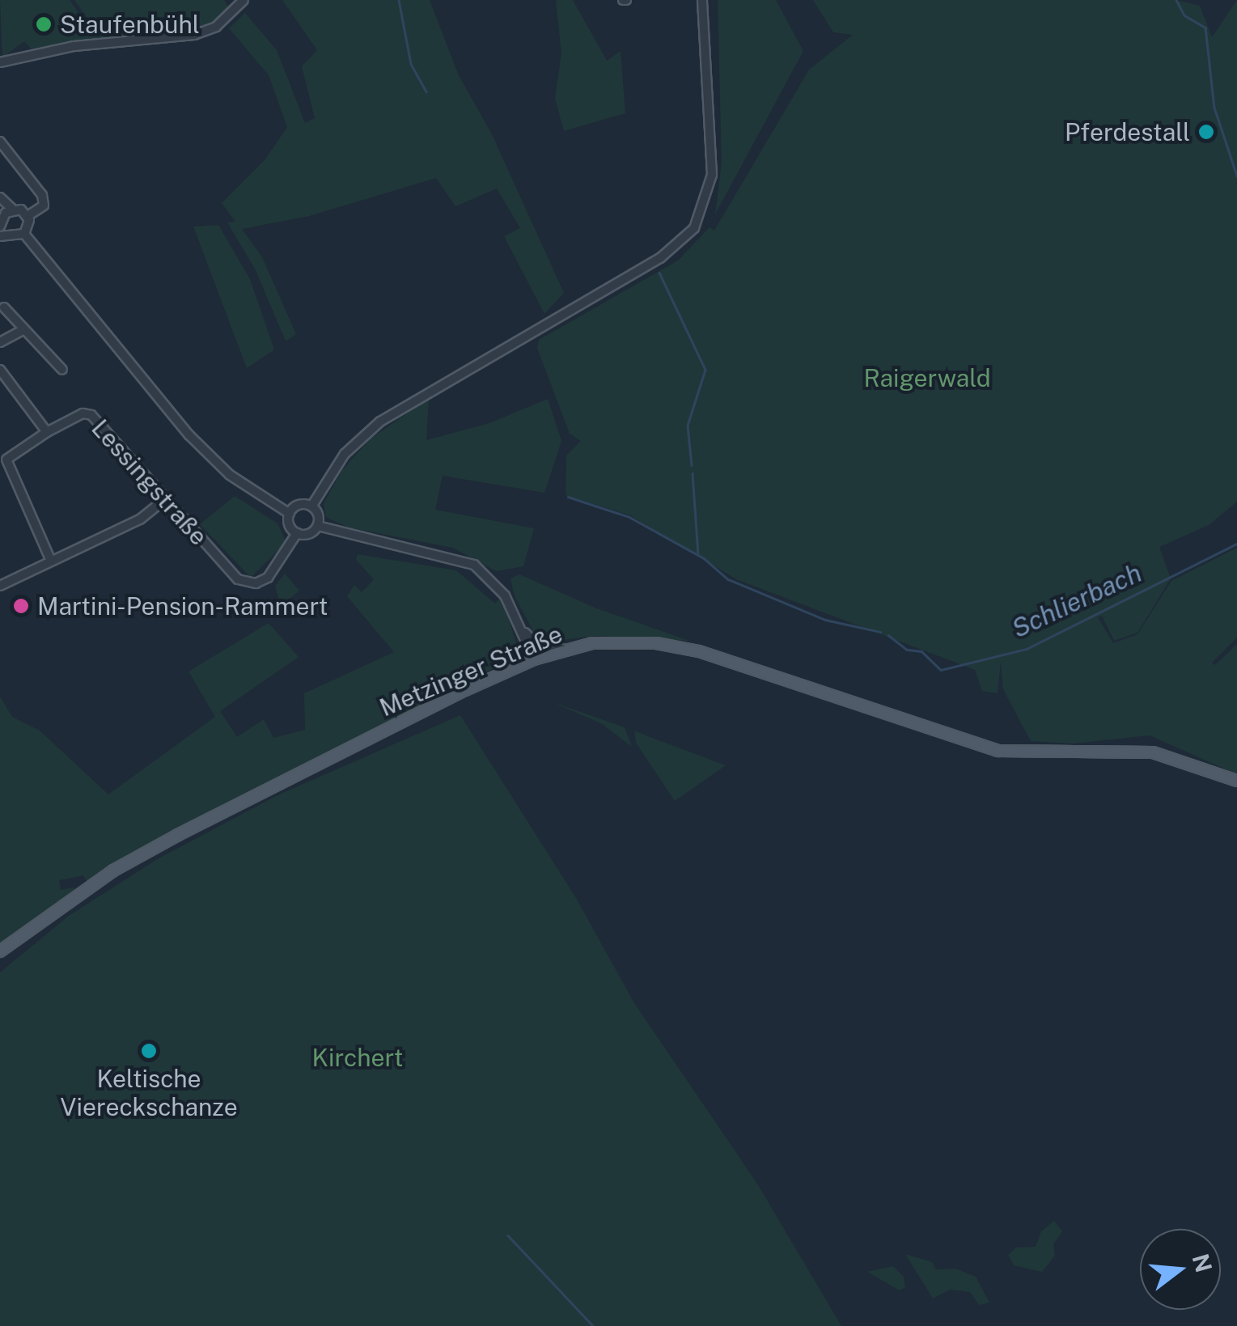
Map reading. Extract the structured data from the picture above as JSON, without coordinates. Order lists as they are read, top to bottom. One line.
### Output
{"streets":{"main road":["Metzinger Straße"],"street":["Lessingstraße"]},"water":["Schlierbach"],"parks":["Raigerwald","Kirchert"],"places":["Staufenbühl","Pferdestall","Martini-Pension-Rammert","Keltische Viereckschanze"],"north":"right"}
